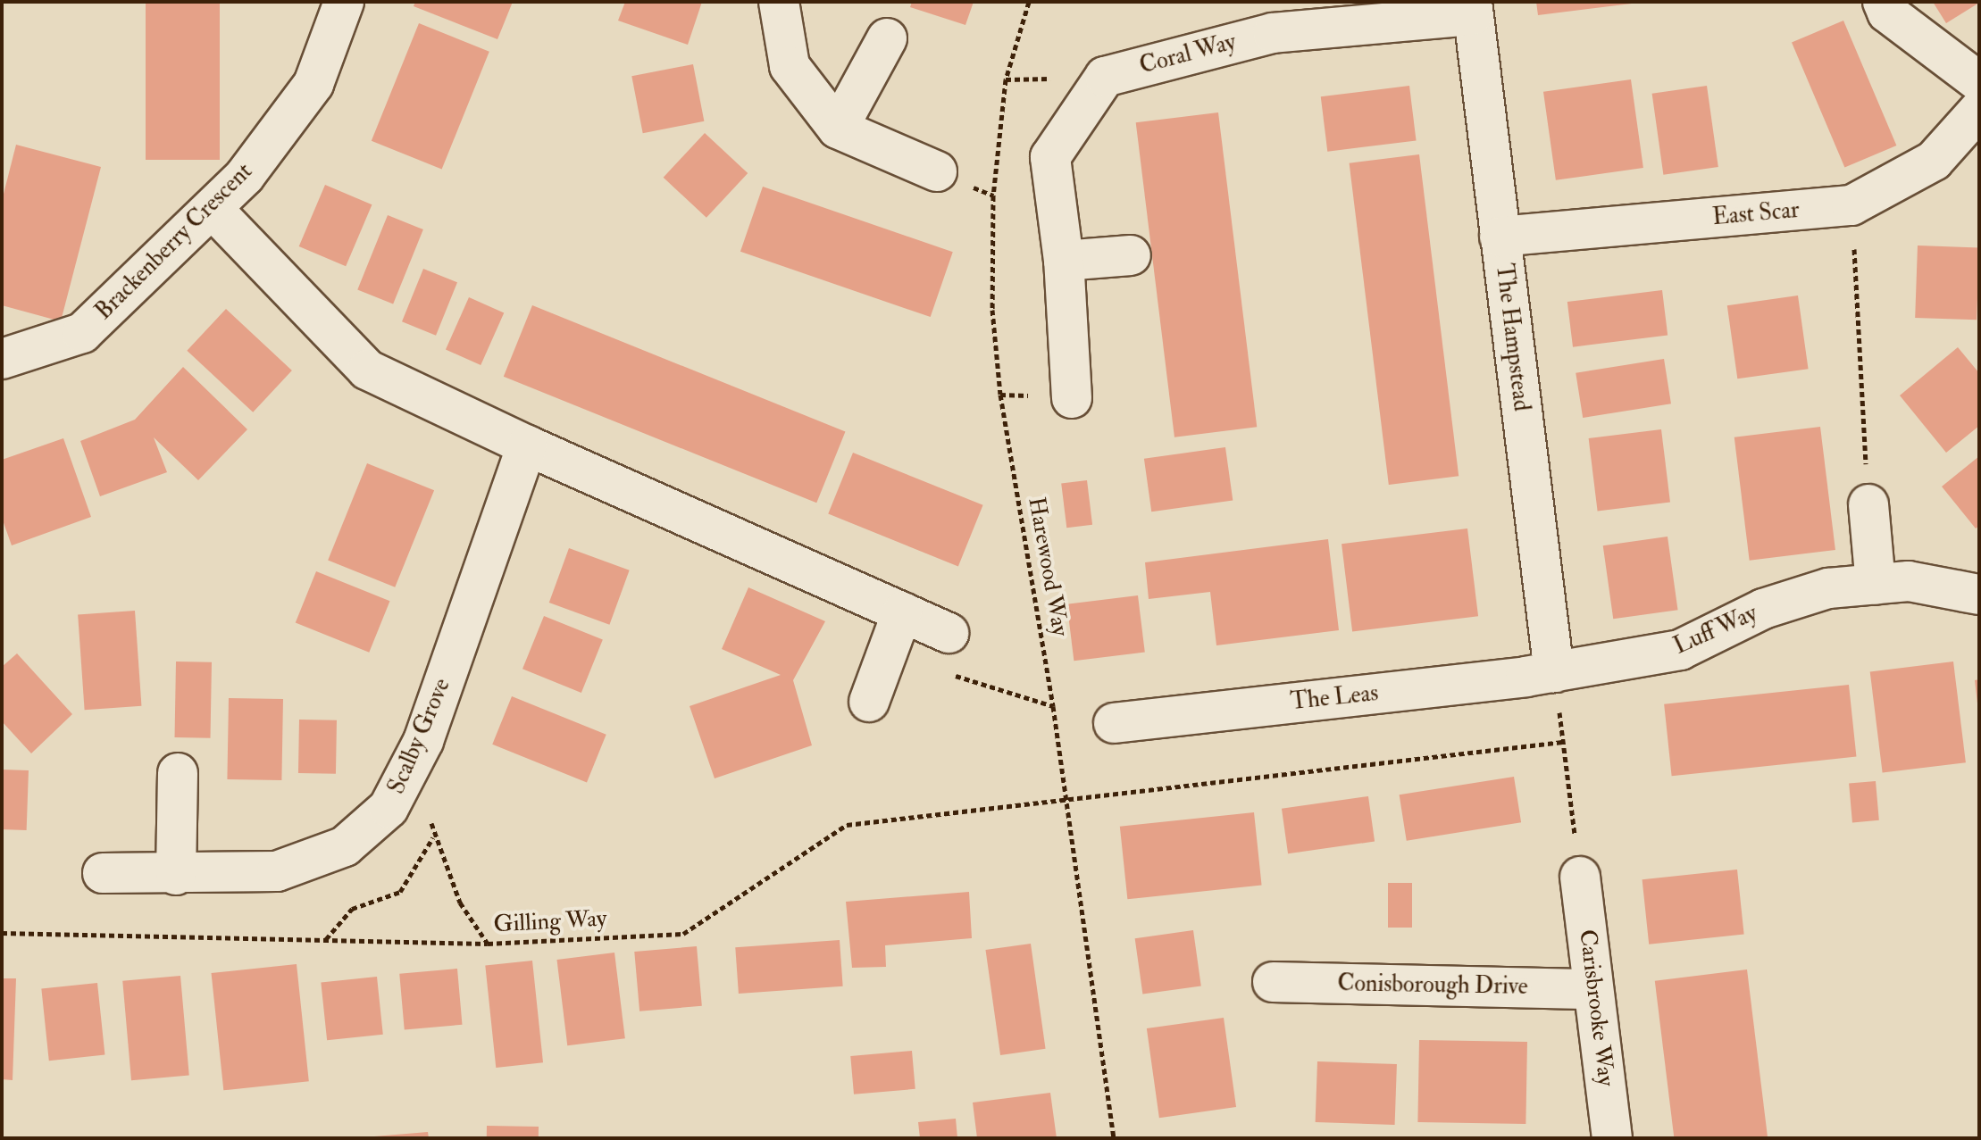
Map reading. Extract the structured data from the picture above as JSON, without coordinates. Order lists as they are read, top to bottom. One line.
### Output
{"streets":{"street":["Coral Way","East Scar","Brackenberry Crescent","The Hampstead","Luff Way","The Leas","Scalby Grove","Conisborough Drive","Carisbrooke Way"],"path":["Harewood Way","Gilling Way"]},"crossings":[["Coral Way","The Hampstead"],["East Scar","The Hampstead"],["The Hampstead","Luff Way"],["The Hampstead","The Leas"],["Harewood Way","Gilling Way"],["Luff Way","The Leas"],["Conisborough Drive","Carisbrooke Way"]]}
